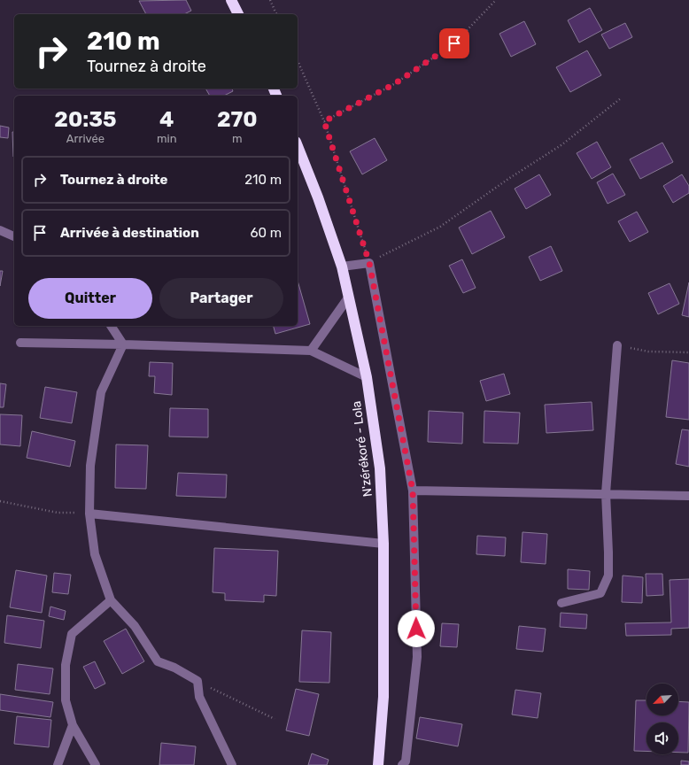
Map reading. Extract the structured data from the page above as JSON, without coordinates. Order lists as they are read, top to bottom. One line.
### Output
{"streets":{"highway":["N'zérékoré - Lola"]},"north":"bottom left","page":{"turn":["210 m","Tournez à droite"],"eta":["20:35","Arrivée","4","min","270","m"],"list":[{"name":"Tournez à droite","value":"210 m"},{"name":"Arrivée à destination","value":"60 m"}],"buttons":["Quitter","Partager"]}}
